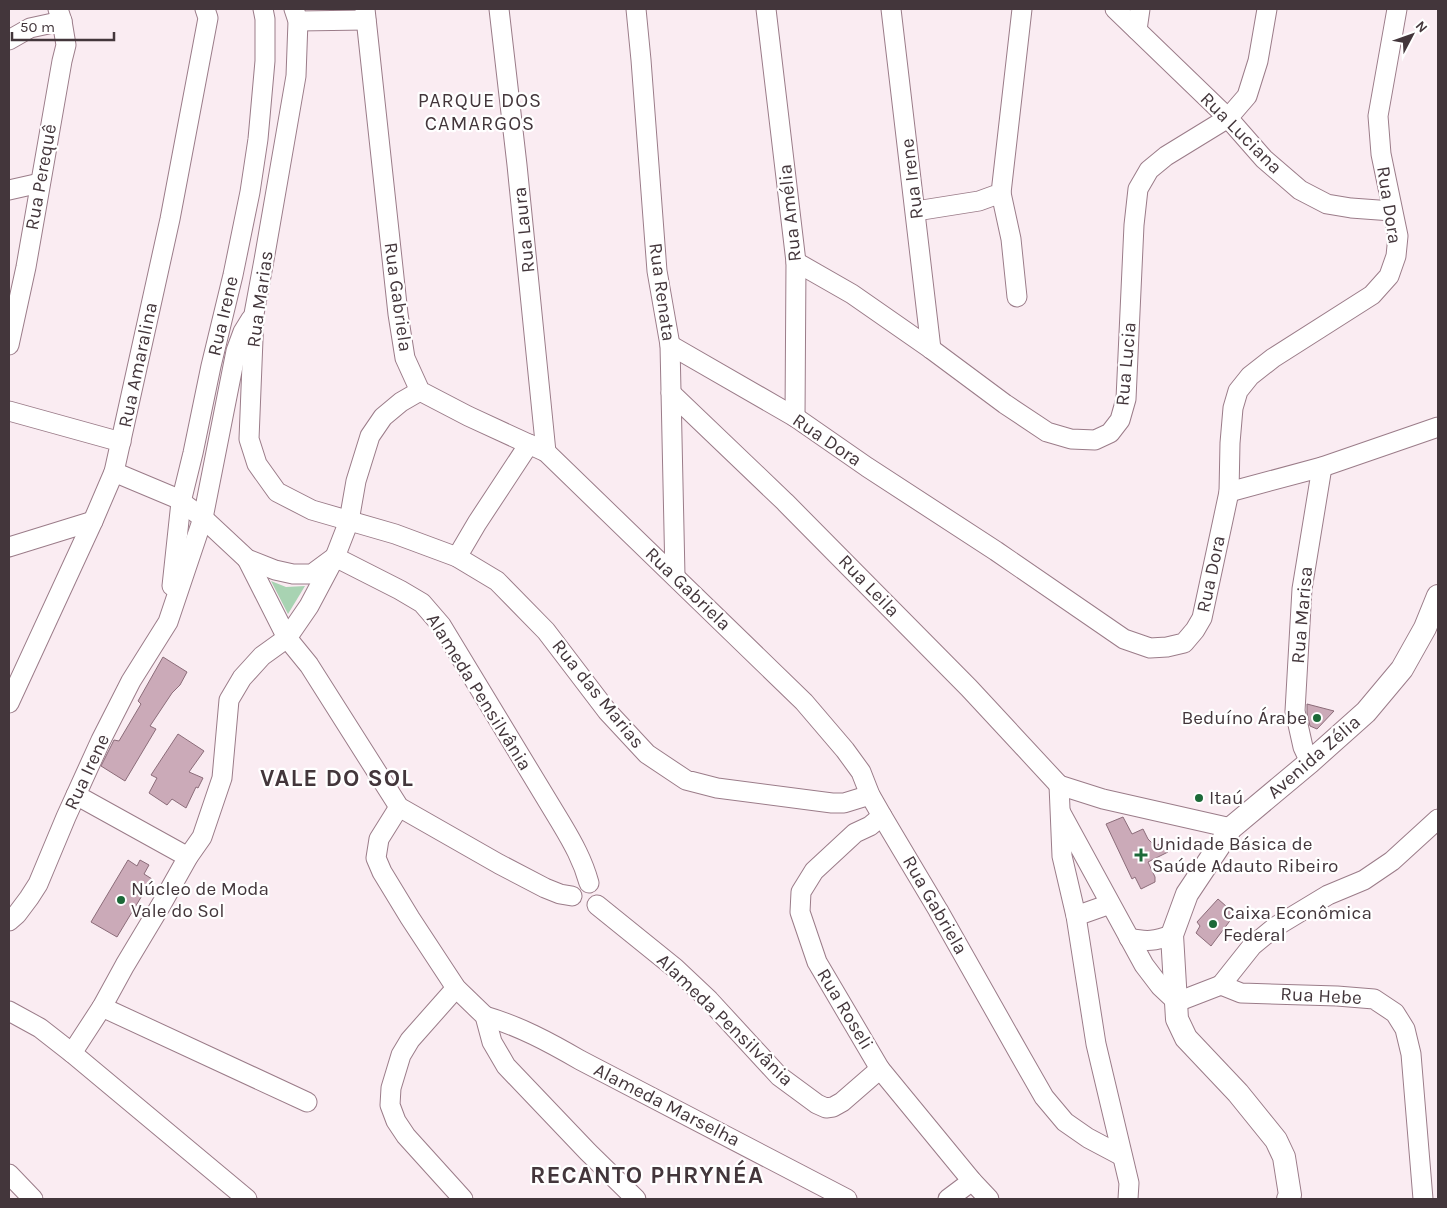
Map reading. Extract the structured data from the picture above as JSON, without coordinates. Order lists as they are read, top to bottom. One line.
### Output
{"streets":{"main road":["Avenida Zélia"],"street":["Rua Luciana","Rua Perequê","Rua Irene","Rua Dora","Rua Amélia","Rua Laura","Rua Renata","Rua Gabriela","Rua Marias","Rua Lucia","Rua Amaralina","Rua Leila","Rua Marisa","Alameda Pensilvânia","Rua das Marias","Rua Hebe","Rua Roseli","Alameda Marselha"]},"crossings":[["Rua Luciana","Rua Dora"],["Rua Luciana","Rua Lucia"],["Rua Irene","Rua Marias"],["Rua Irene","Rua Lucia"],["Rua Dora","Rua Amélia"],["Rua Dora","Rua Renata"],["Rua Amélia","Rua Lucia"],["Rua Laura","Rua Gabriela"],["Rua Renata","Rua Gabriela"],["Rua Renata","Rua Leila"],["Rua Gabriela","Rua das Marias"],["Rua Gabriela","Rua Roseli"],["Rua Marias","Rua das Marias"],["Rua Marisa","Avenida Zélia"],["Alameda Pensilvânia","Rua Roseli"]],"districts":["PARQUE DOS CAMARGOS","VALE DO SOL","RECANTO PHRYNÉA"],"places":{"other":["Beduíno Árabe","Itaú","Núcleo de Moda Vale do Sol","Caixa Econômica Federal"],"health":["Unidade Básica de Saúde Adauto Ribeiro"]},"scale_bar":"50 m","north":"top right"}
